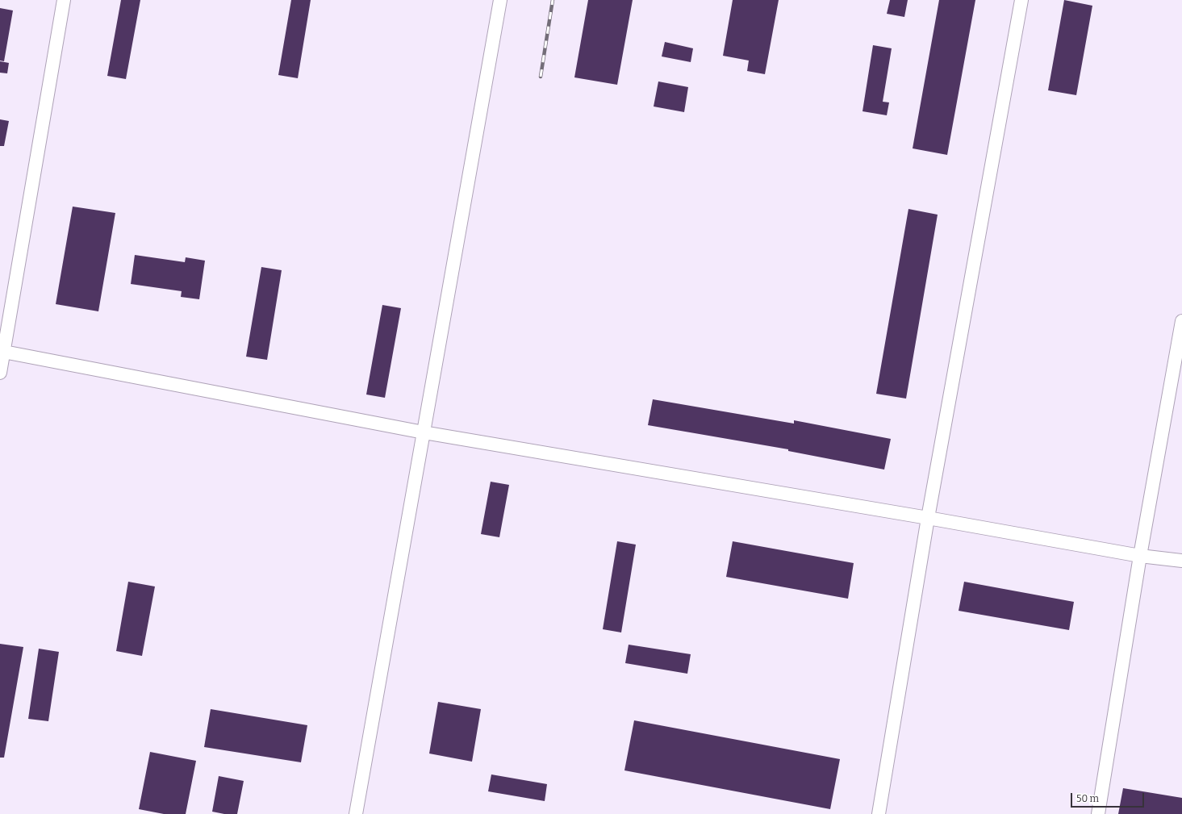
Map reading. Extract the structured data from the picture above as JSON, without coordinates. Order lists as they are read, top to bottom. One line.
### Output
{"scale_bar":"50 m"}
